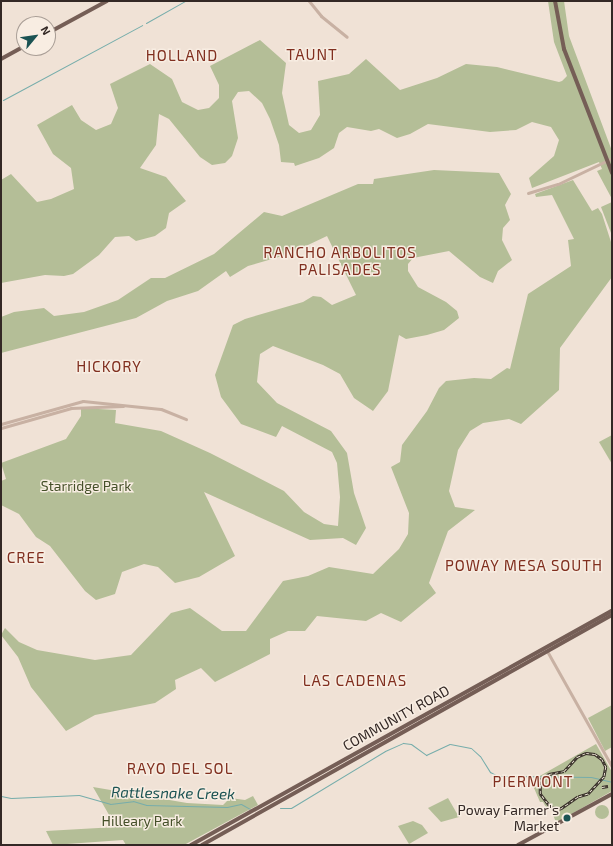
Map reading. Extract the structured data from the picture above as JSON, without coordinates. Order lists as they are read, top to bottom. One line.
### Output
{"streets":{"main road":["COMMUNITY ROAD"]},"districts":["TAUNT","HOLLAND","RANCHO ARBOLITOS PALISADES","HICKORY","CREE","POWAY MESA SOUTH","LAS CADENAS","RAYO DEL SOL","PIERMONT"],"water":["Rattlesnake Creek"],"parks":["Starridge Park","Hilleary Park"],"places":["Poway Farmer's Market"],"north":"top right"}
